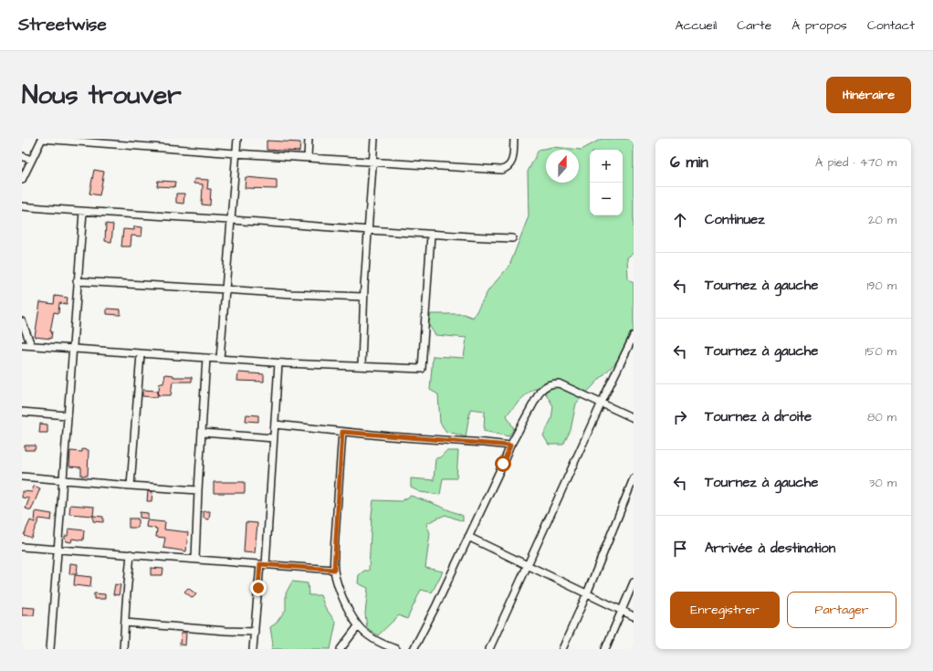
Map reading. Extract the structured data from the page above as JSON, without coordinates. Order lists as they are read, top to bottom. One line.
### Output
{"north":"top","page":{"header":"Streetwise","nav":["Accueil","Carte","À propos","Contact"],"buttons":["Itinéraire",["Enregistrer","Partager"]],"title":"Nous trouver","heading":["6 min","À pied · 470 m"],"map_buttons":["+","−"],"list":[["Continuez","20 m"],["Tournez à gauche","190 m"],["Tournez à gauche","150 m"],["Tournez à droite","80 m"],["Tournez à gauche","30 m"],"Arrivée à destination"]}}
